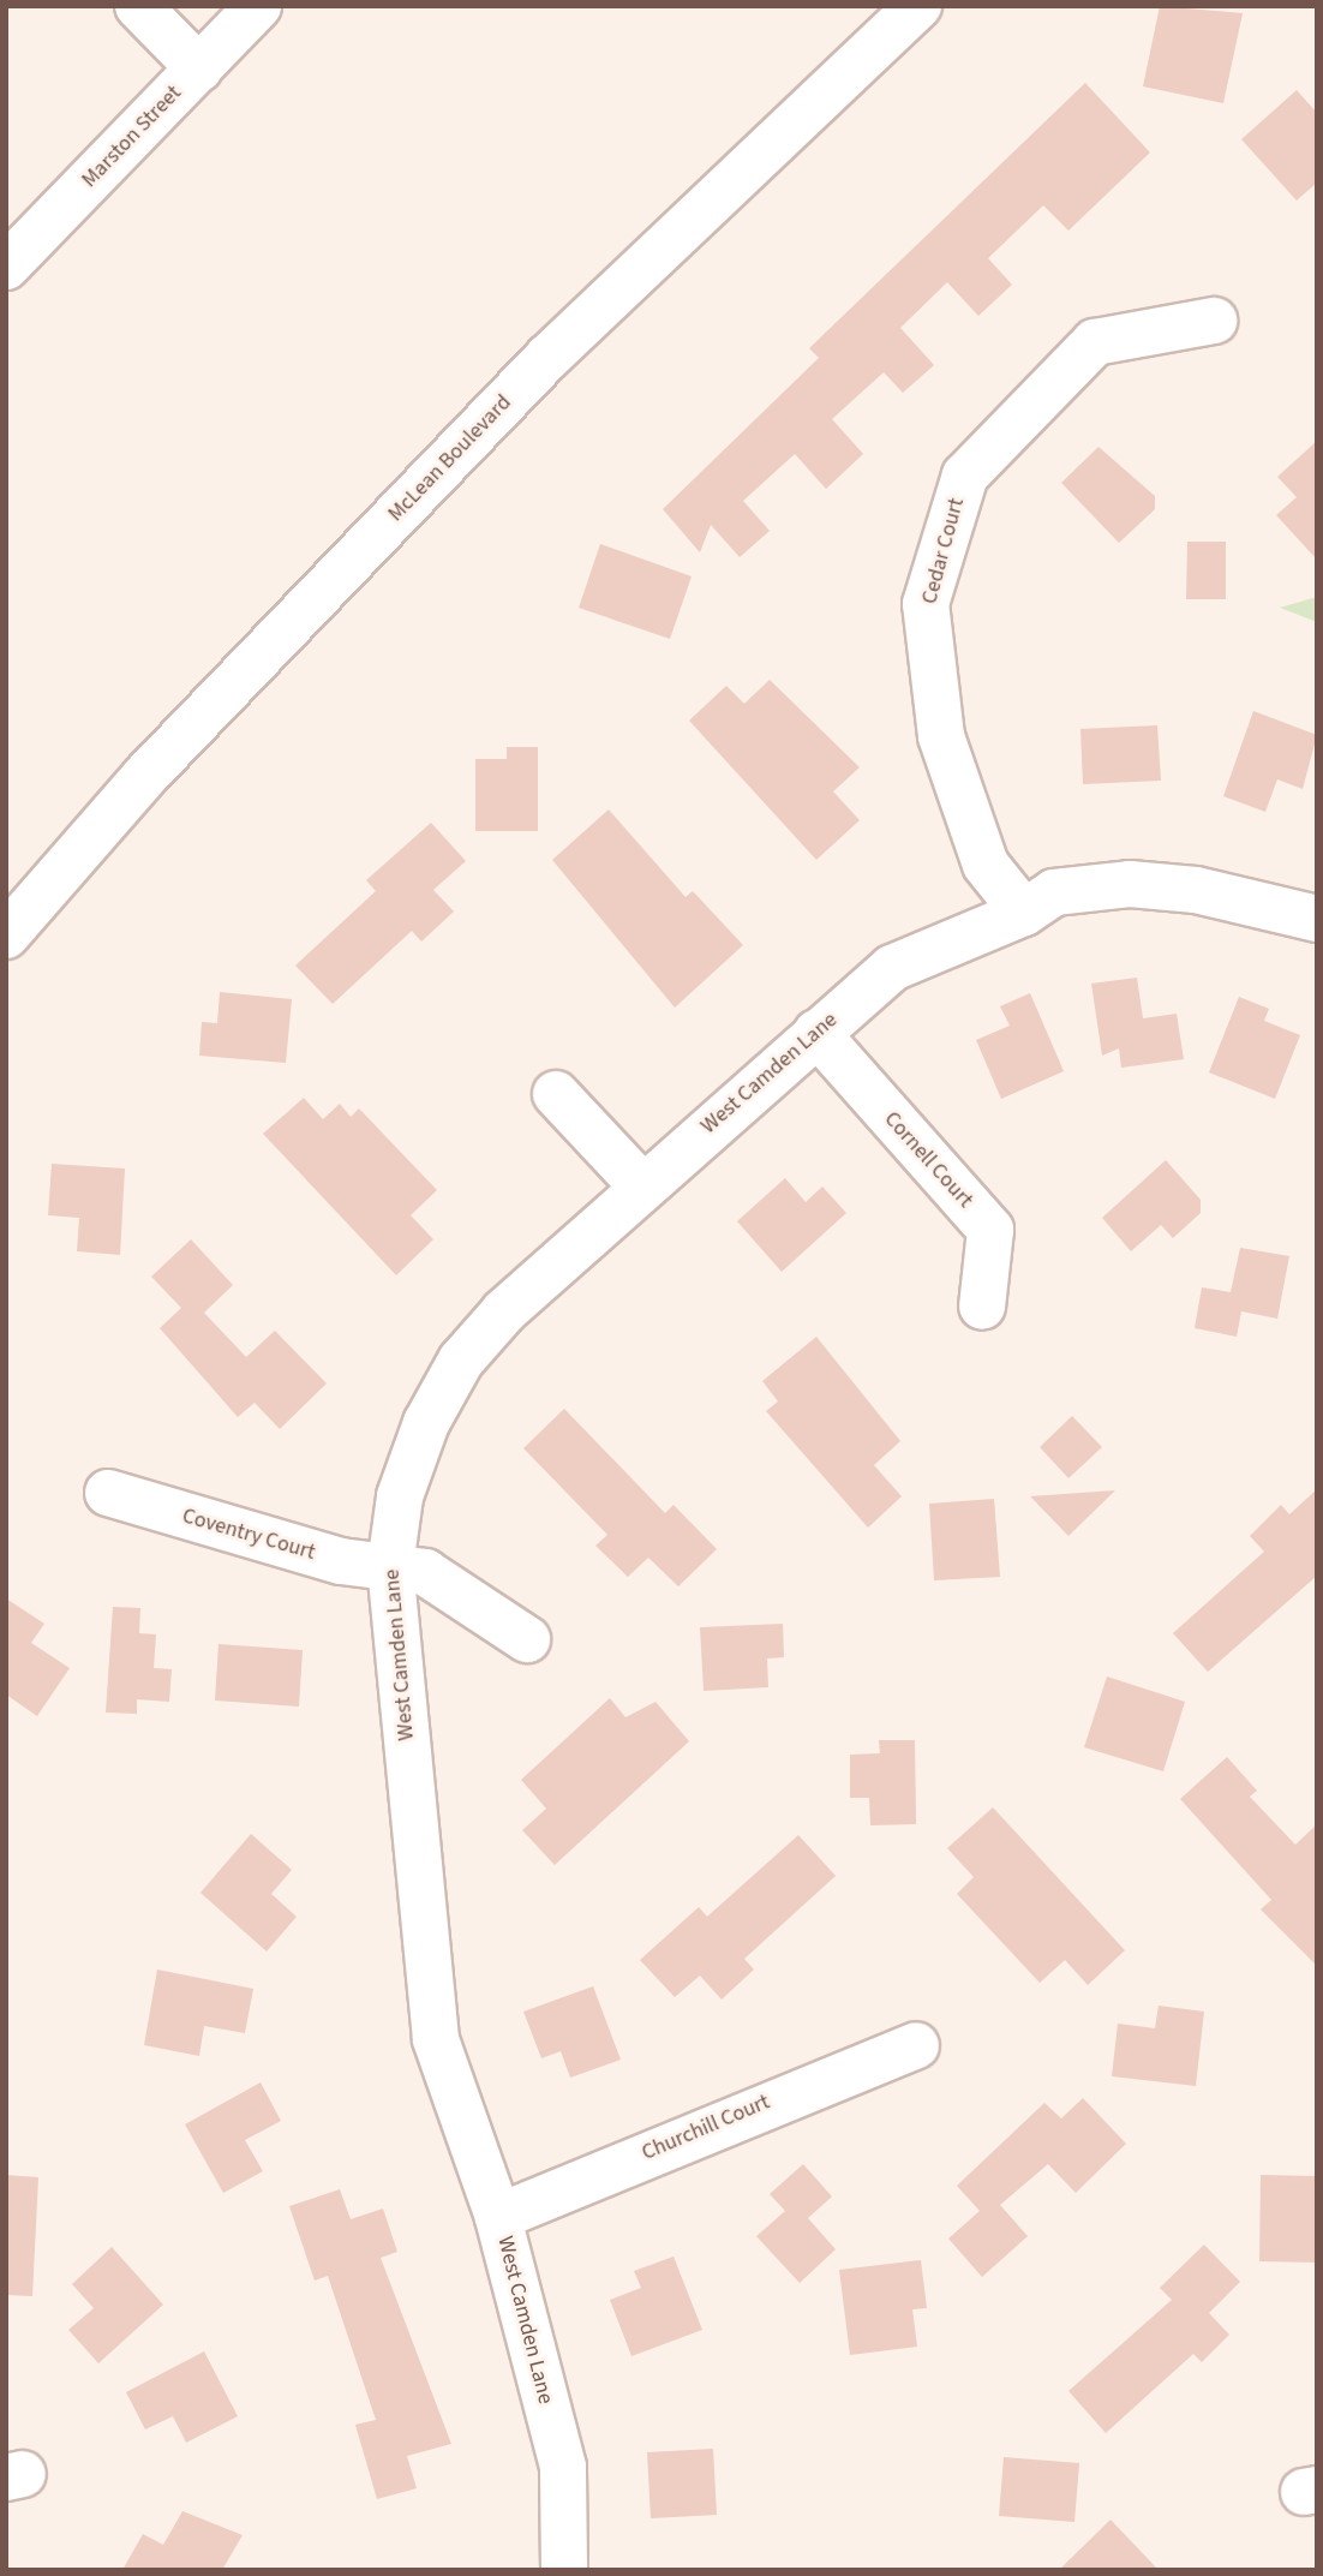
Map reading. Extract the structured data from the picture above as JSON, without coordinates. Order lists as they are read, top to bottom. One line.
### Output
{"streets":{"street":["Marston Street","McLean Boulevard","Cedar Court","West Camden Lane","Cornell Court","Coventry Court","Churchill Court"]},"crossings":[["Cedar Court","West Camden Lane"],["West Camden Lane","Cornell Court"],["West Camden Lane","Coventry Court"],["West Camden Lane","Churchill Court"]]}
